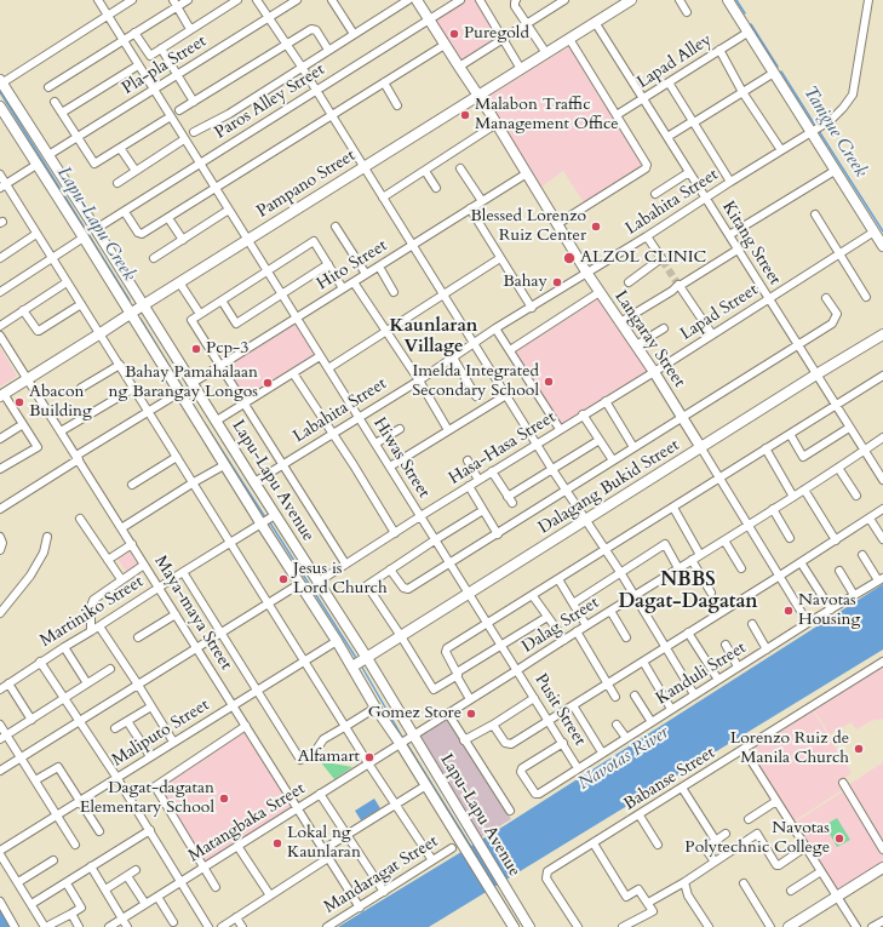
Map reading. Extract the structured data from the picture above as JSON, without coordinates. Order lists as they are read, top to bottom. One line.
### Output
{"streets":{"main road":["Pampano Street","Langaray Street","Lapu-Lapu Avenue","Dalagang Bukid Street"],"street":["Lapad Alley","Pla-pla Street","Paros Alley Street","Labahita Street","Kitang Street","Hito Street","Lapad Street","Hasa-Hasa Street","Hiwas Street","Martiniko Street","Maya-maya Street","Dalag Street","Kanduli Street","Pusit Street","Maliputo Street","Babanse Street","Matangbaka Street","Mandaragat Street"]},"crossings":[["Lapad Alley","Kitang Street"],["Pla-pla Street","Lapu-Lapu Avenue"],["Paros Alley Street","Langaray Street"],["Paros Alley Street","Lapu-Lapu Avenue"],["Pampano Street","Kitang Street"],["Pampano Street","Langaray Street"],["Pampano Street","Hiwas Street"],["Pampano Street","Lapu-Lapu Avenue"],["Pampano Street","Maya-maya Street"],["Labahita Street","Kitang Street"],["Labahita Street","Langaray Street"],["Labahita Street","Hiwas Street"],["Labahita Street","Lapu-Lapu Avenue"],["Kitang Street","Lapad Street"],["Kitang Street","Dalagang Bukid Street"],["Kitang Street","Dalag Street"],["Hito Street","Langaray Street"],["Hito Street","Hiwas Street"],["Hito Street","Lapu-Lapu Avenue"],["Lapad Street","Langaray Street"],["Lapad Street","Hasa-Hasa Street"],["Langaray Street","Hasa-Hasa Street"],["Langaray Street","Dalagang Bukid Street"],["Langaray Street","Dalag Street"],["Langaray Street","Kanduli Street"],["Hasa-Hasa Street","Hiwas Street"],["Hasa-Hasa Street","Lapu-Lapu Avenue"],["Hiwas Street","Dalagang Bukid Street"],["Hiwas Street","Pusit Street"],["Lapu-Lapu Avenue","Dalagang Bukid Street"],["Lapu-Lapu Avenue","Martiniko Street"],["Lapu-Lapu Avenue","Dalag Street"],["Lapu-Lapu Avenue","Maliputo Street"],["Lapu-Lapu Avenue","Matangbaka Street"],["Dalagang Bukid Street","Pusit Street"],["Martiniko Street","Maya-maya Street"],["Maya-maya Street","Maliputo Street"],["Maya-maya Street","Matangbaka Street"],["Maya-maya Street","Mandaragat Street"],["Dalag Street","Pusit Street"],["Dalag Street","Matangbaka Street"],["Kanduli Street","Pusit Street"]],"districts":["Kaunlaran Village","NBBS Dagat-Dagatan"],"water":["Tanigue Creek","Lapu-Lapu Creek","Navotas River"],"places":["Puregold","Malabon Traffic Management Office","Blessed Lorenzo Ruiz Center","ALZOL CLINIC","Bahay","Pcp-3","Imelda Integrated Secondary School","Bahay Pamahalaan ng Barangay Longos","Abacon Building","Jesus is Lord Church","Navotas Housing","Gomez Store","Lorenzo Ruiz de Manila Church","Alfamart","Dagat-dagatan Elementary School","Navotas Polytechnic College","Lokal ng Kaunlaran"]}
